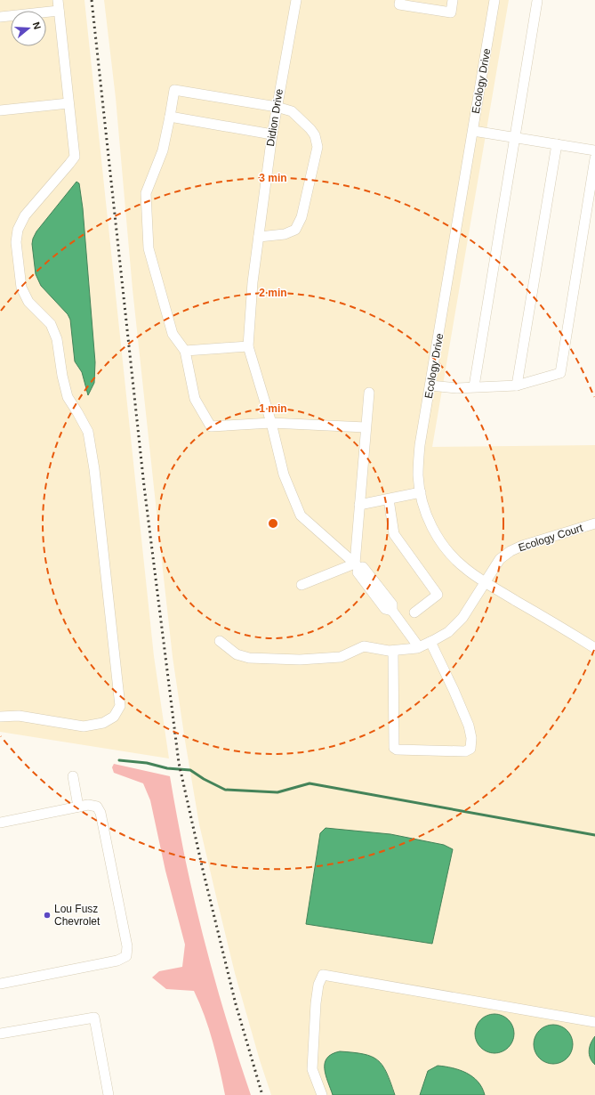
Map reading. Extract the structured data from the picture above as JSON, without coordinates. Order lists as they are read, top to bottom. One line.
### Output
{"streets":{"street":["Ecology Drive","Didion Drive","Ecology Court"]},"crossings":[["Ecology Drive","Ecology Court"]],"places":["Lou Fusz Chevrolet"],"north":"right","rings":["3 min","2 min","1 min"]}
